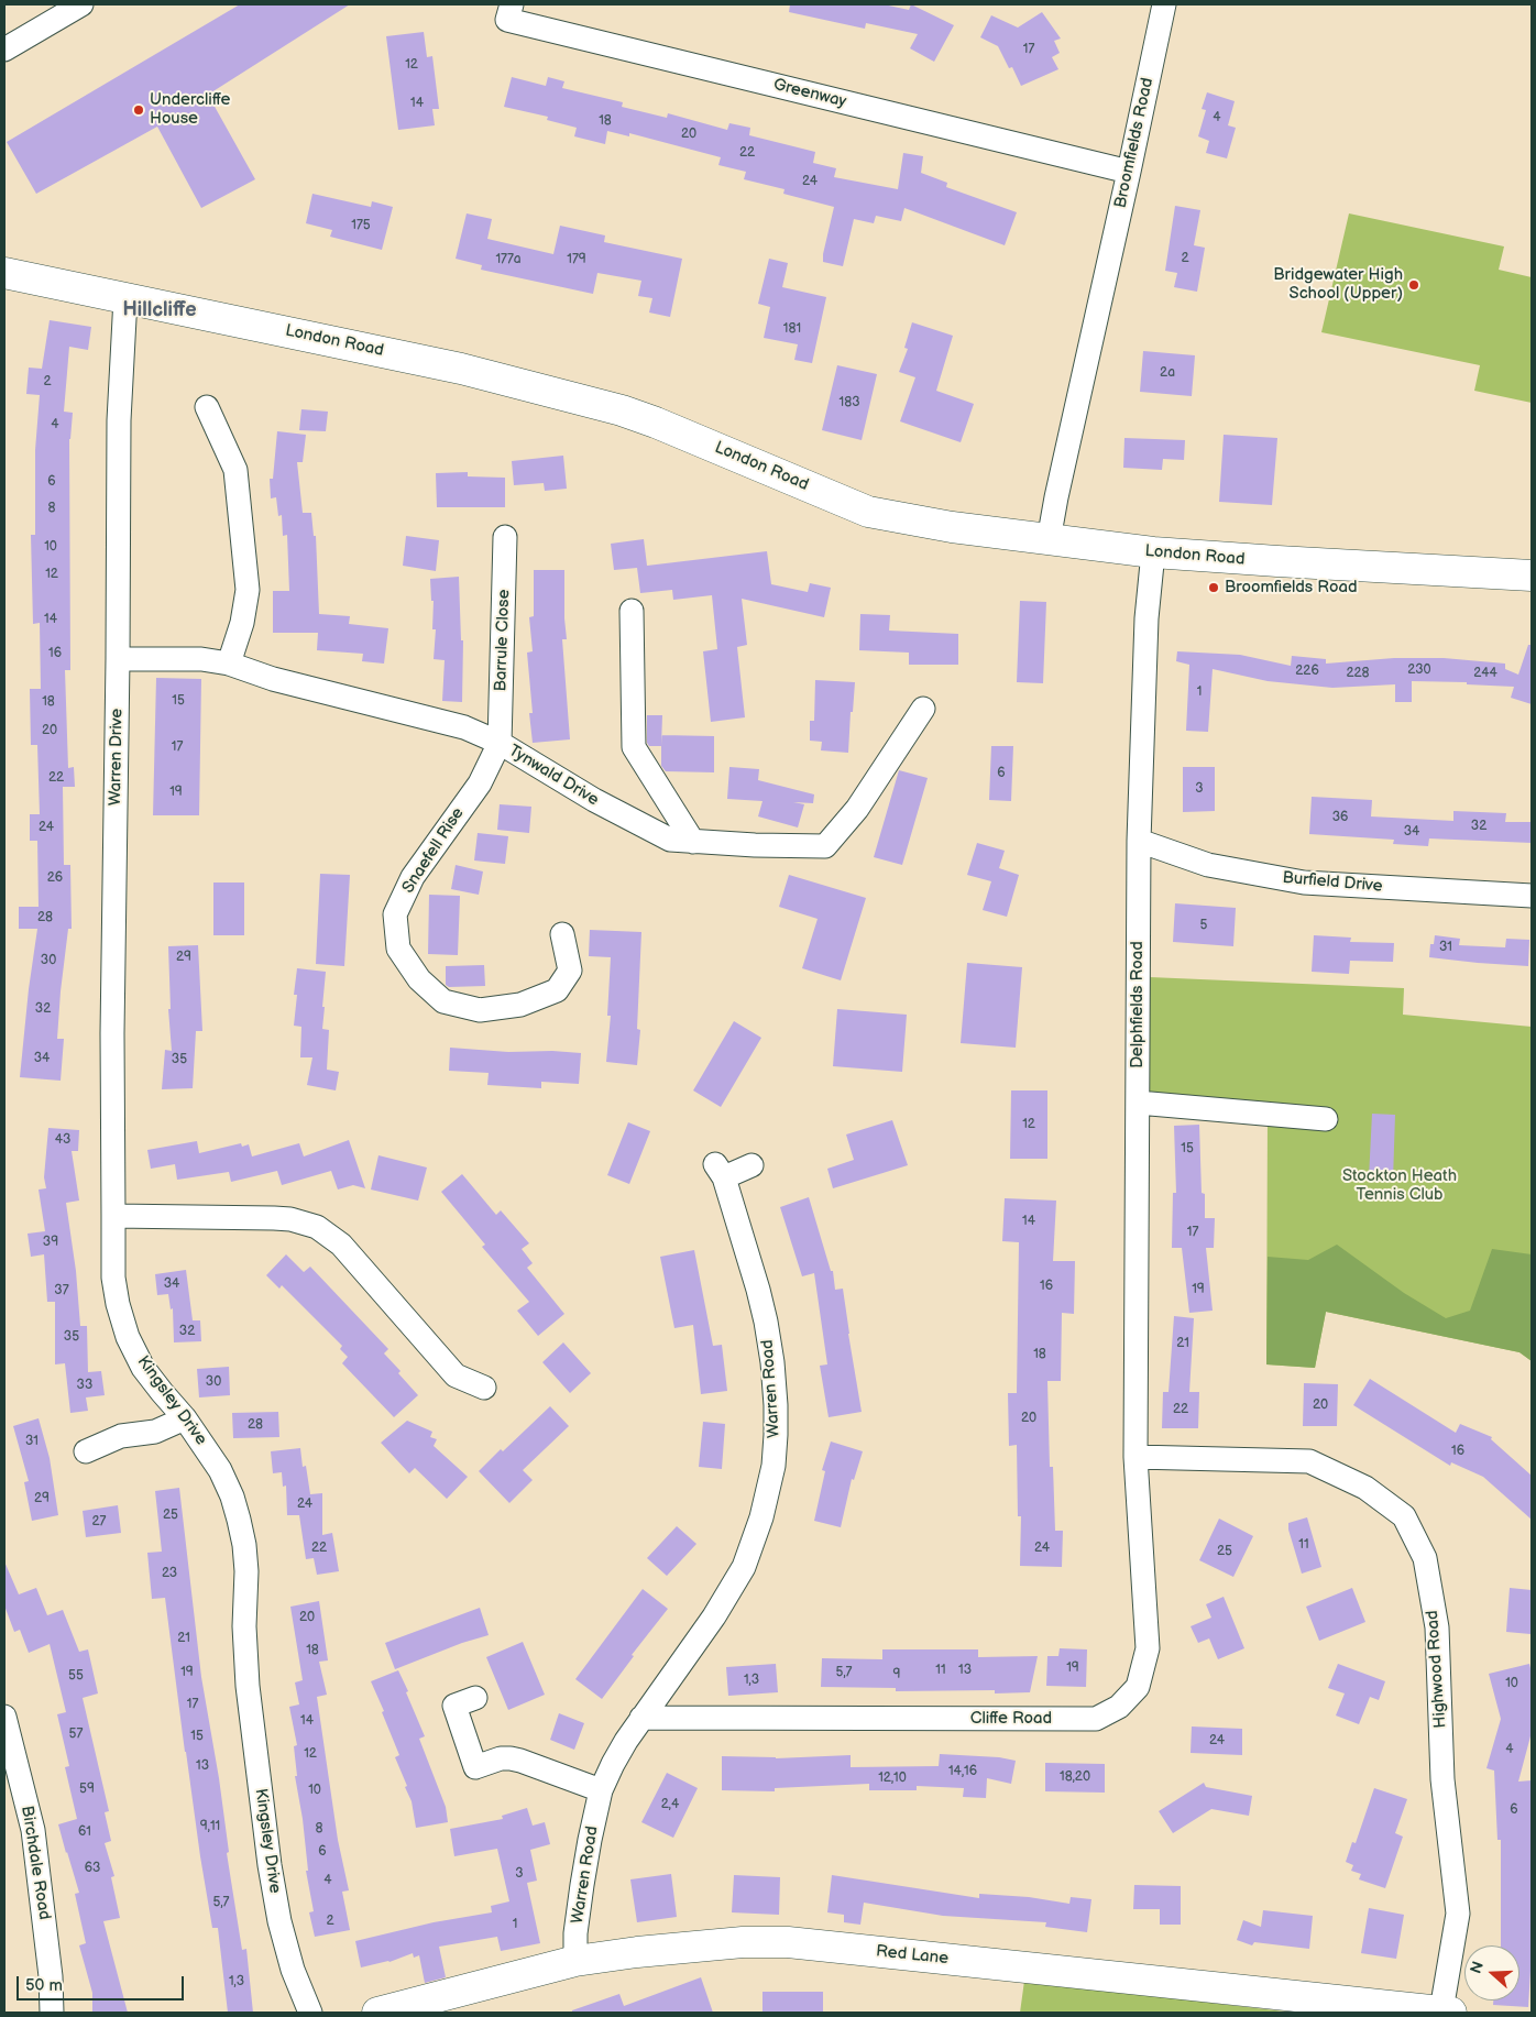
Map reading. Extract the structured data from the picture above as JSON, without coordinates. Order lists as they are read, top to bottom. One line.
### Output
{"streets":{"main road":["London Road","Red Lane"],"street":["Greenway","Broomfields Road","Barrule Close","Warren Drive","Tynwald Drive","Snaefell Rise","Burfield Drive","Delphfields Road","Warren Road","Kingsley Drive","Highwood Road","Cliffe Road","Birchdale Road"]},"crossings":[["Greenway","Broomfields Road"],["Broomfields Road","London Road"],["London Road","Warren Drive"],["London Road","Delphfields Road"],["Barrule Close","Tynwald Drive"],["Barrule Close","Snaefell Rise"],["Warren Drive","Tynwald Drive"],["Warren Drive","Kingsley Drive"],["Tynwald Drive","Snaefell Rise"],["Burfield Drive","Delphfields Road"],["Delphfields Road","Highwood Road"],["Delphfields Road","Cliffe Road"],["Warren Road","Cliffe Road"],["Warren Road","Red Lane"],["Highwood Road","Cliffe Road"],["Highwood Road","Red Lane"]],"districts":["Hillcliffe"],"parks":["Stockton Heath Tennis Club"],"places":["Undercliffe House","Bridgewater High School (Upper)","Broomfields Road"],"house_numbers":["17","12","14","4","18","20","22","24","175","2","177a","179","181","2a","2","183","4","6","8","10","12","14","16","230","226","228","244","1","15","18","20","17","6","22","3","19","36","32","24","34","26","28","5","31","29","30","32","34","35","12","43","15","14","17","39","34","16","19","37","32","35","21","18","30","33","20","22","20","28","31","16","29","24","25","27","11","22","24","25","23","20","21","18","19","11","13","19","5,7","9","55","1,3","10","17","14","57","15","24","4","12","13","14,16","18,20","12,10","59","10","2,4","6","9,11","8","61","6","63","3","4","5,7","2","1","1,3"],"scale_bar":"50 m","north":"left"}
